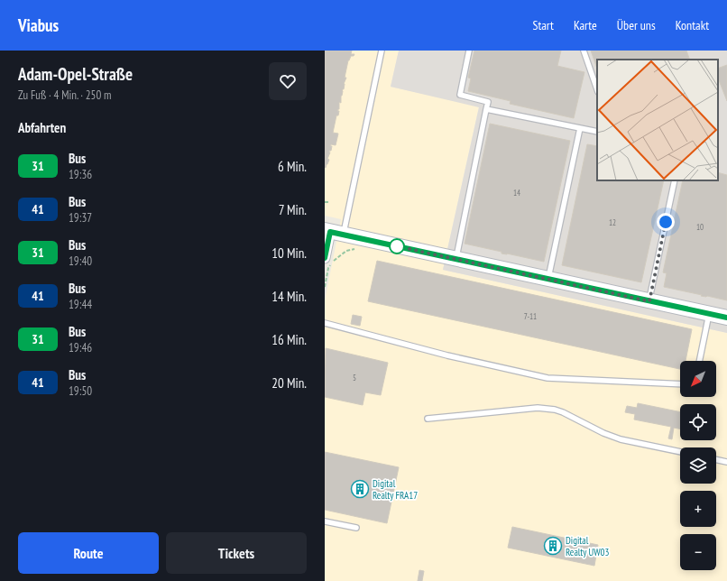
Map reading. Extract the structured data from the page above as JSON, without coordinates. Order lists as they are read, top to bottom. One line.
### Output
{"places":{"building":["Digital Realty FRA17","Digital Realty UW03"]},"lines":["bus line 31"],"house_numbers":["14","12","10","7-11","5"],"north":"bottom left","page":{"header":"Viabus","nav":["Start","Karte","Über uns","Kontakt"],"heading":[["Adam-Opel-Straße","Zu Fuß · 4 Min. · 250 m"],"Abfahrten"],"list":[{"mark":"31","name":"Bus","note":"19:36","value":"6 Min."},{"mark":"41","name":"Bus","note":"19:37","value":"7 Min."},{"mark":"31","name":"Bus","note":"19:40","value":"10 Min."},{"mark":"41","name":"Bus","note":"19:44","value":"14 Min."},{"mark":"31","name":"Bus","note":"19:46","value":"16 Min."},{"mark":"41","name":"Bus","note":"19:50","value":"20 Min."}],"map_buttons":["+","−"],"buttons":["Route","Tickets"]}}
